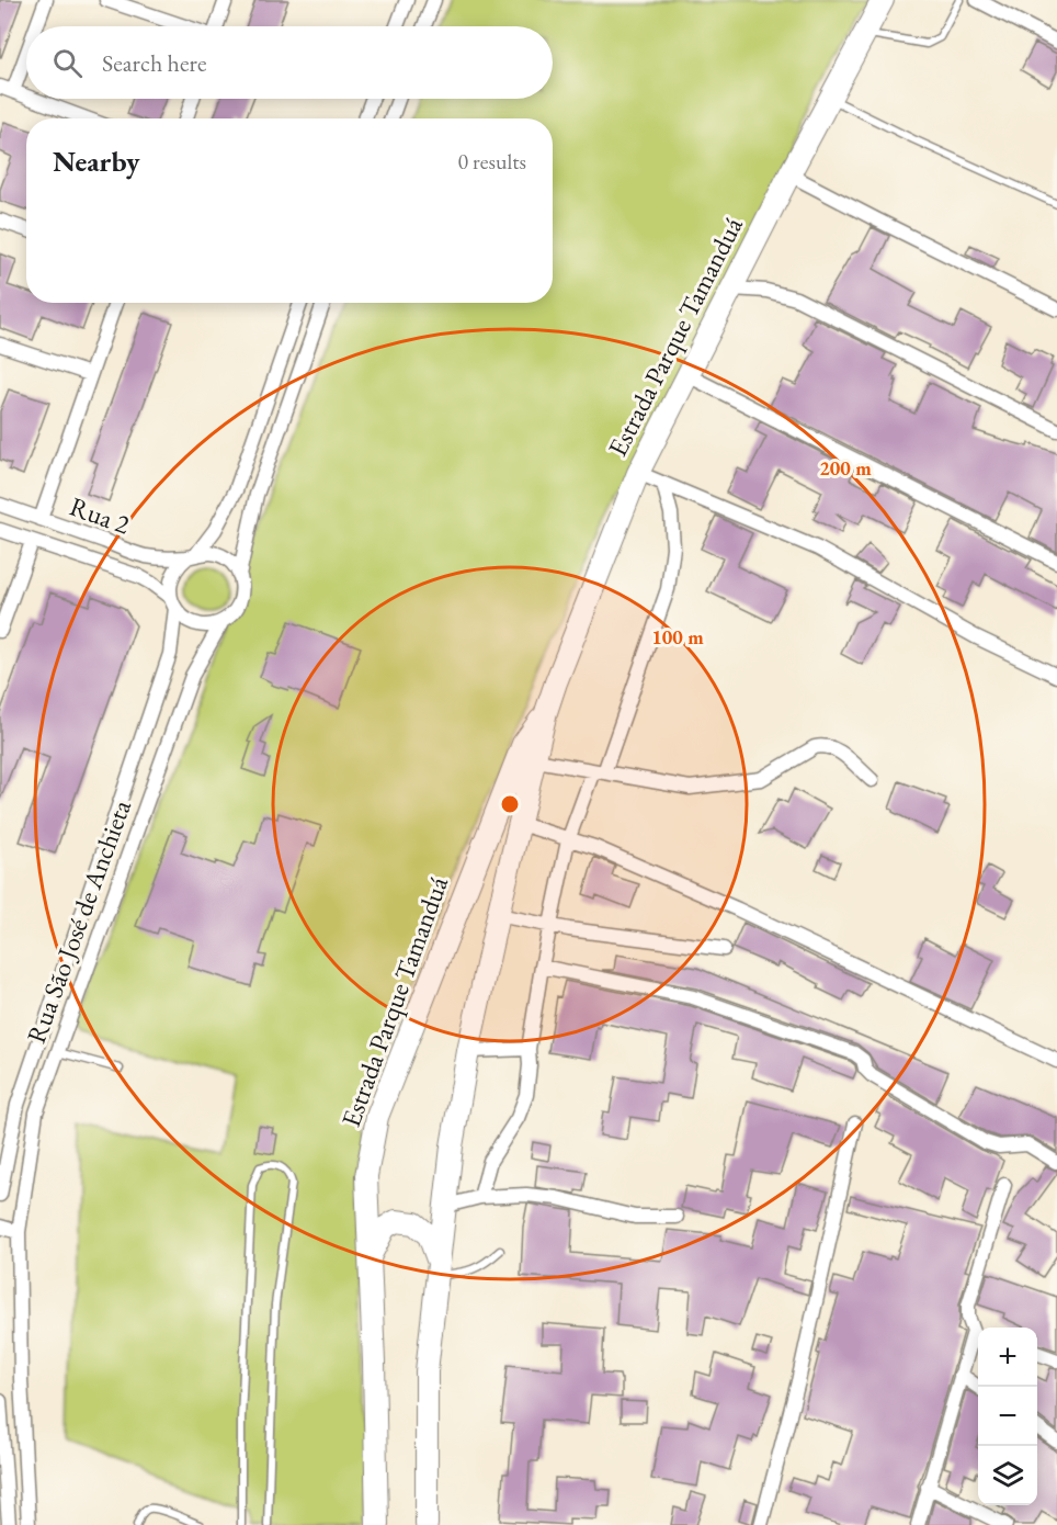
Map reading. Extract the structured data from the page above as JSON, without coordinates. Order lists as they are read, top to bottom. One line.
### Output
{"streets":{"main road":["Estrada Parque Tamanduá"],"street":["Rua 2","Rua São José de Anchieta"]},"crossings":[["Rua 2","Rua São José de Anchieta"]],"page":{"search":"Search here","heading":["Nearby","0 results"],"map_buttons":["+","−"]},"rings":["200 m","100 m"]}
